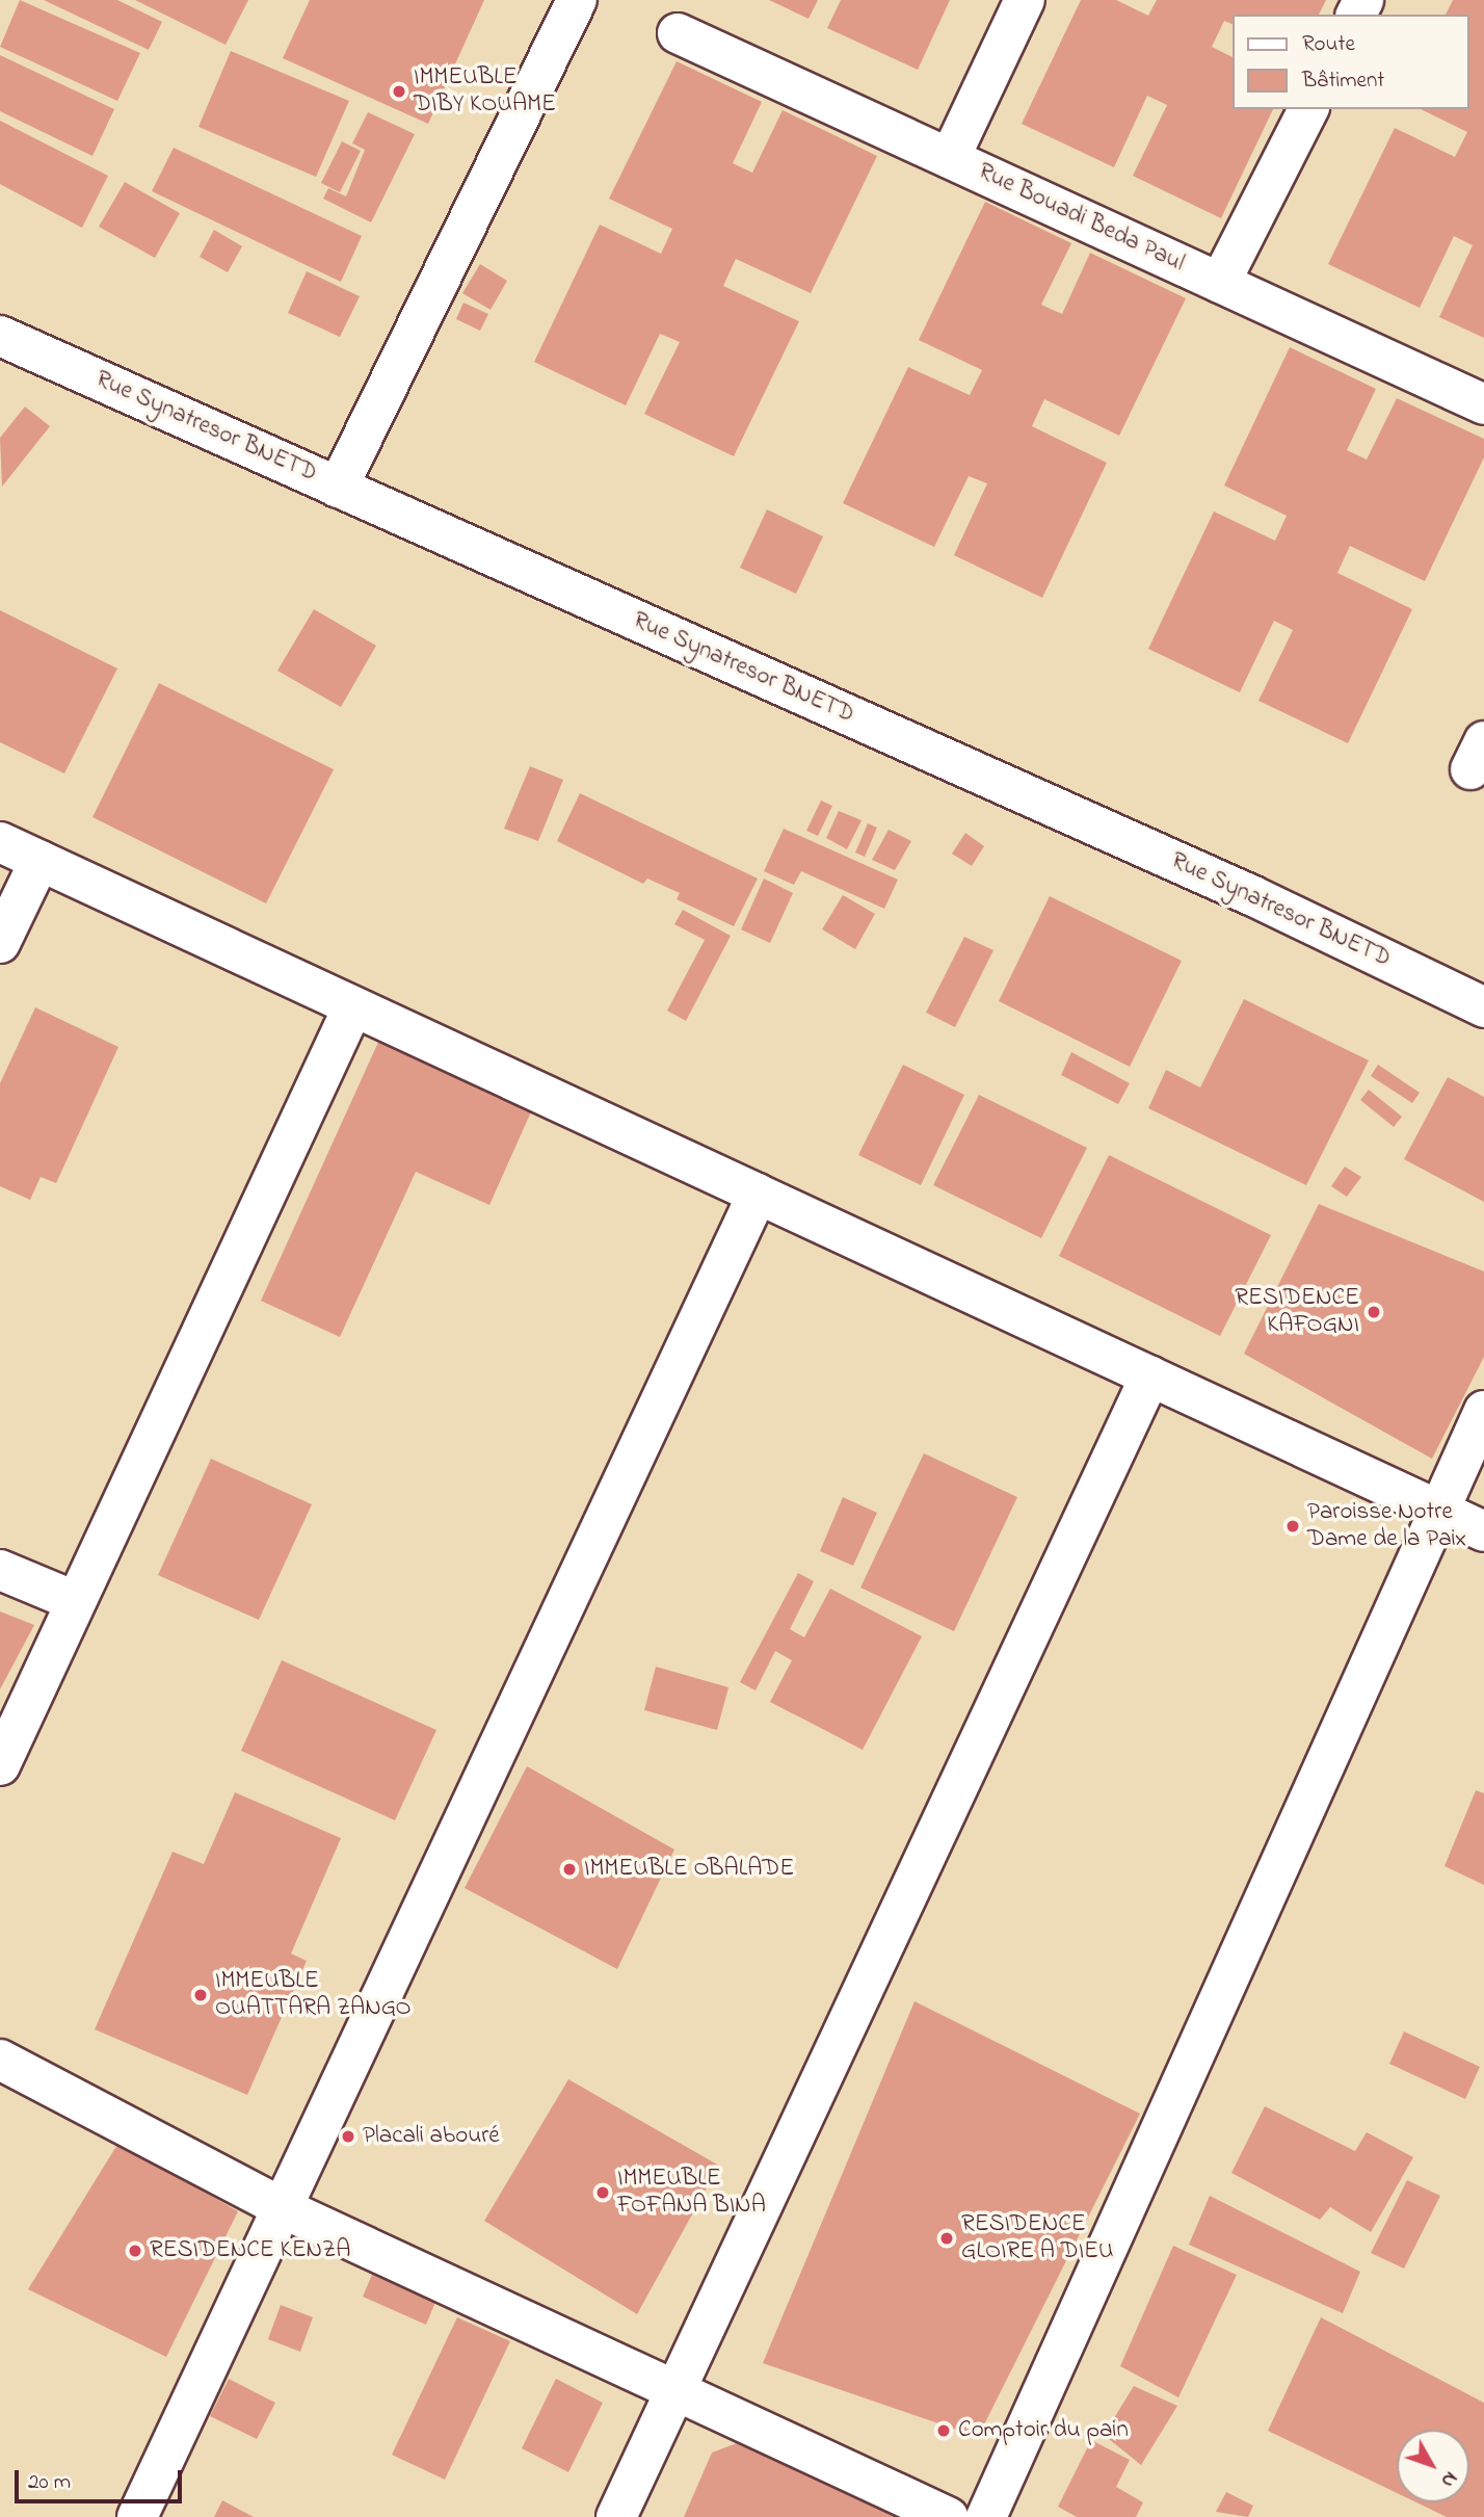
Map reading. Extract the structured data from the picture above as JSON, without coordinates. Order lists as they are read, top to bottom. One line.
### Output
{"streets":{"street":["Rue Bouadi Beda Paul","Rue Synatresor BNETD"]},"places":["IMMEUBLE DIBY KOUAME","RESIDENCE KAFOGNI","Paroisse Notre Dame de la Paix","IMMEUBLE OBALADE","IMMEUBLE OUATTARA ZANGO","Placali abouré","IMMEUBLE FOFANA BINA","RESIDENCE GLOIRE A DIEU","RESIDENCE KENZA","Comptoir du pain"],"legend":["Route","Bâtiment"],"scale_bar":"20 m","north":"bottom right"}
